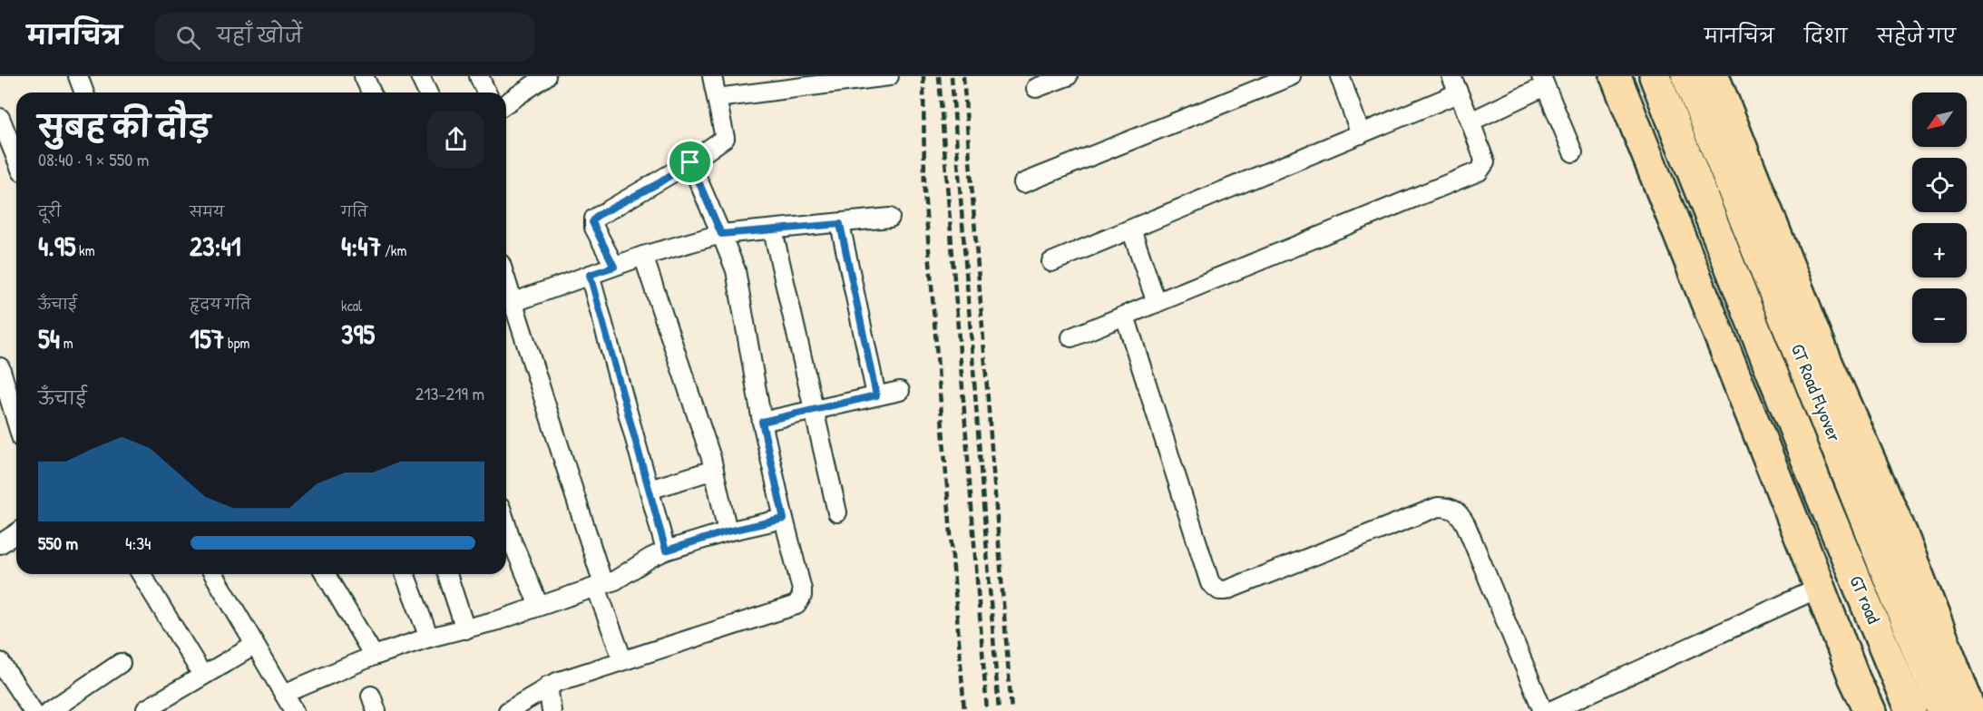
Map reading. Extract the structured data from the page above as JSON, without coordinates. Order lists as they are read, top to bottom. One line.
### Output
{"streets":{"highway":["GT Road Flyover","GT road"]},"crossings":[["GT Road Flyover","GT road"]],"north":"bottom left","page":{"header":"मानचित्र","search":"यहाँ खोजें","nav":["मानचित्र","दिशा","सहेजे गए"],"map_buttons":["+","−"],"heading":["सुबह की दौड़","08:40 · 9 × 550 m"],"stats":[["दूरी","4.95 km"],["समय","23:41"],["गति","4:47 /km"],["ऊँचाई","54 m"],["हृदय गति","157 bpm"],["kcal","395"]],"chart":["ऊँचाई","213–219 m"],"list":[{"name":"550 m","note":"4:34"}]}}
